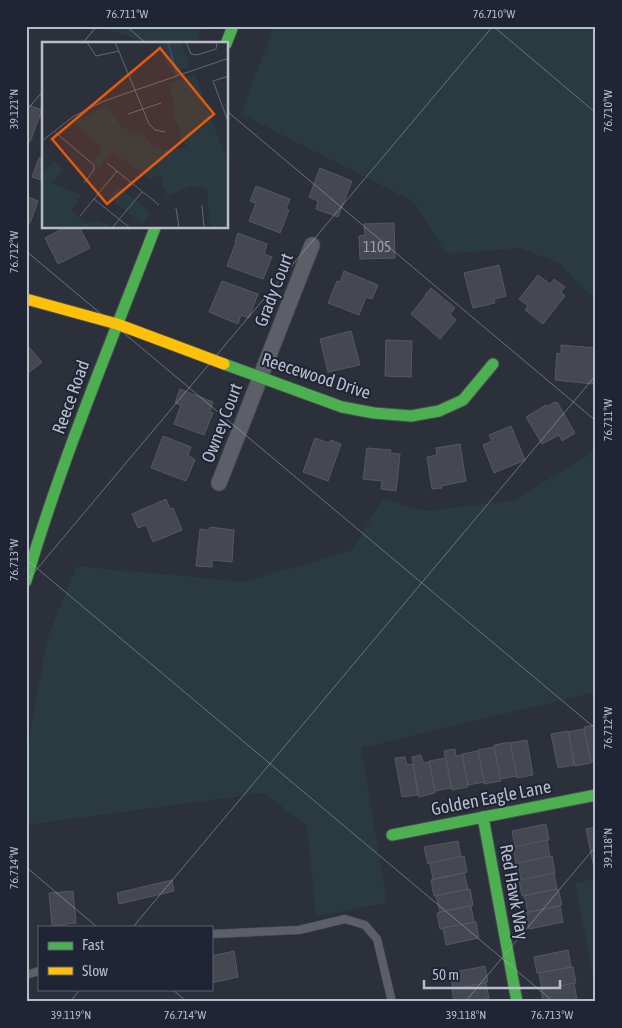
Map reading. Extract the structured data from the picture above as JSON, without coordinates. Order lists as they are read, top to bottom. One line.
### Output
{"streets":{"street":["Grady Court","Reecewood Drive","Reece Road","Owney Court","Golden Eagle Lane","Red Hawk Way"]},"crossings":[["Grady Court","Reecewood Drive"],["Grady Court","Owney Court"],["Reecewood Drive","Reece Road"],["Reecewood Drive","Owney Court"],["Golden Eagle Lane","Red Hawk Way"]],"house_numbers":["1105"],"legend":["Fast","Slow"],"scale_bar":"50 m","coordinates":["76.711°W","76.710°W","39.121°N","76.712°W","76.713°W","39.118°N","76.714°W","39.119°N"]}
